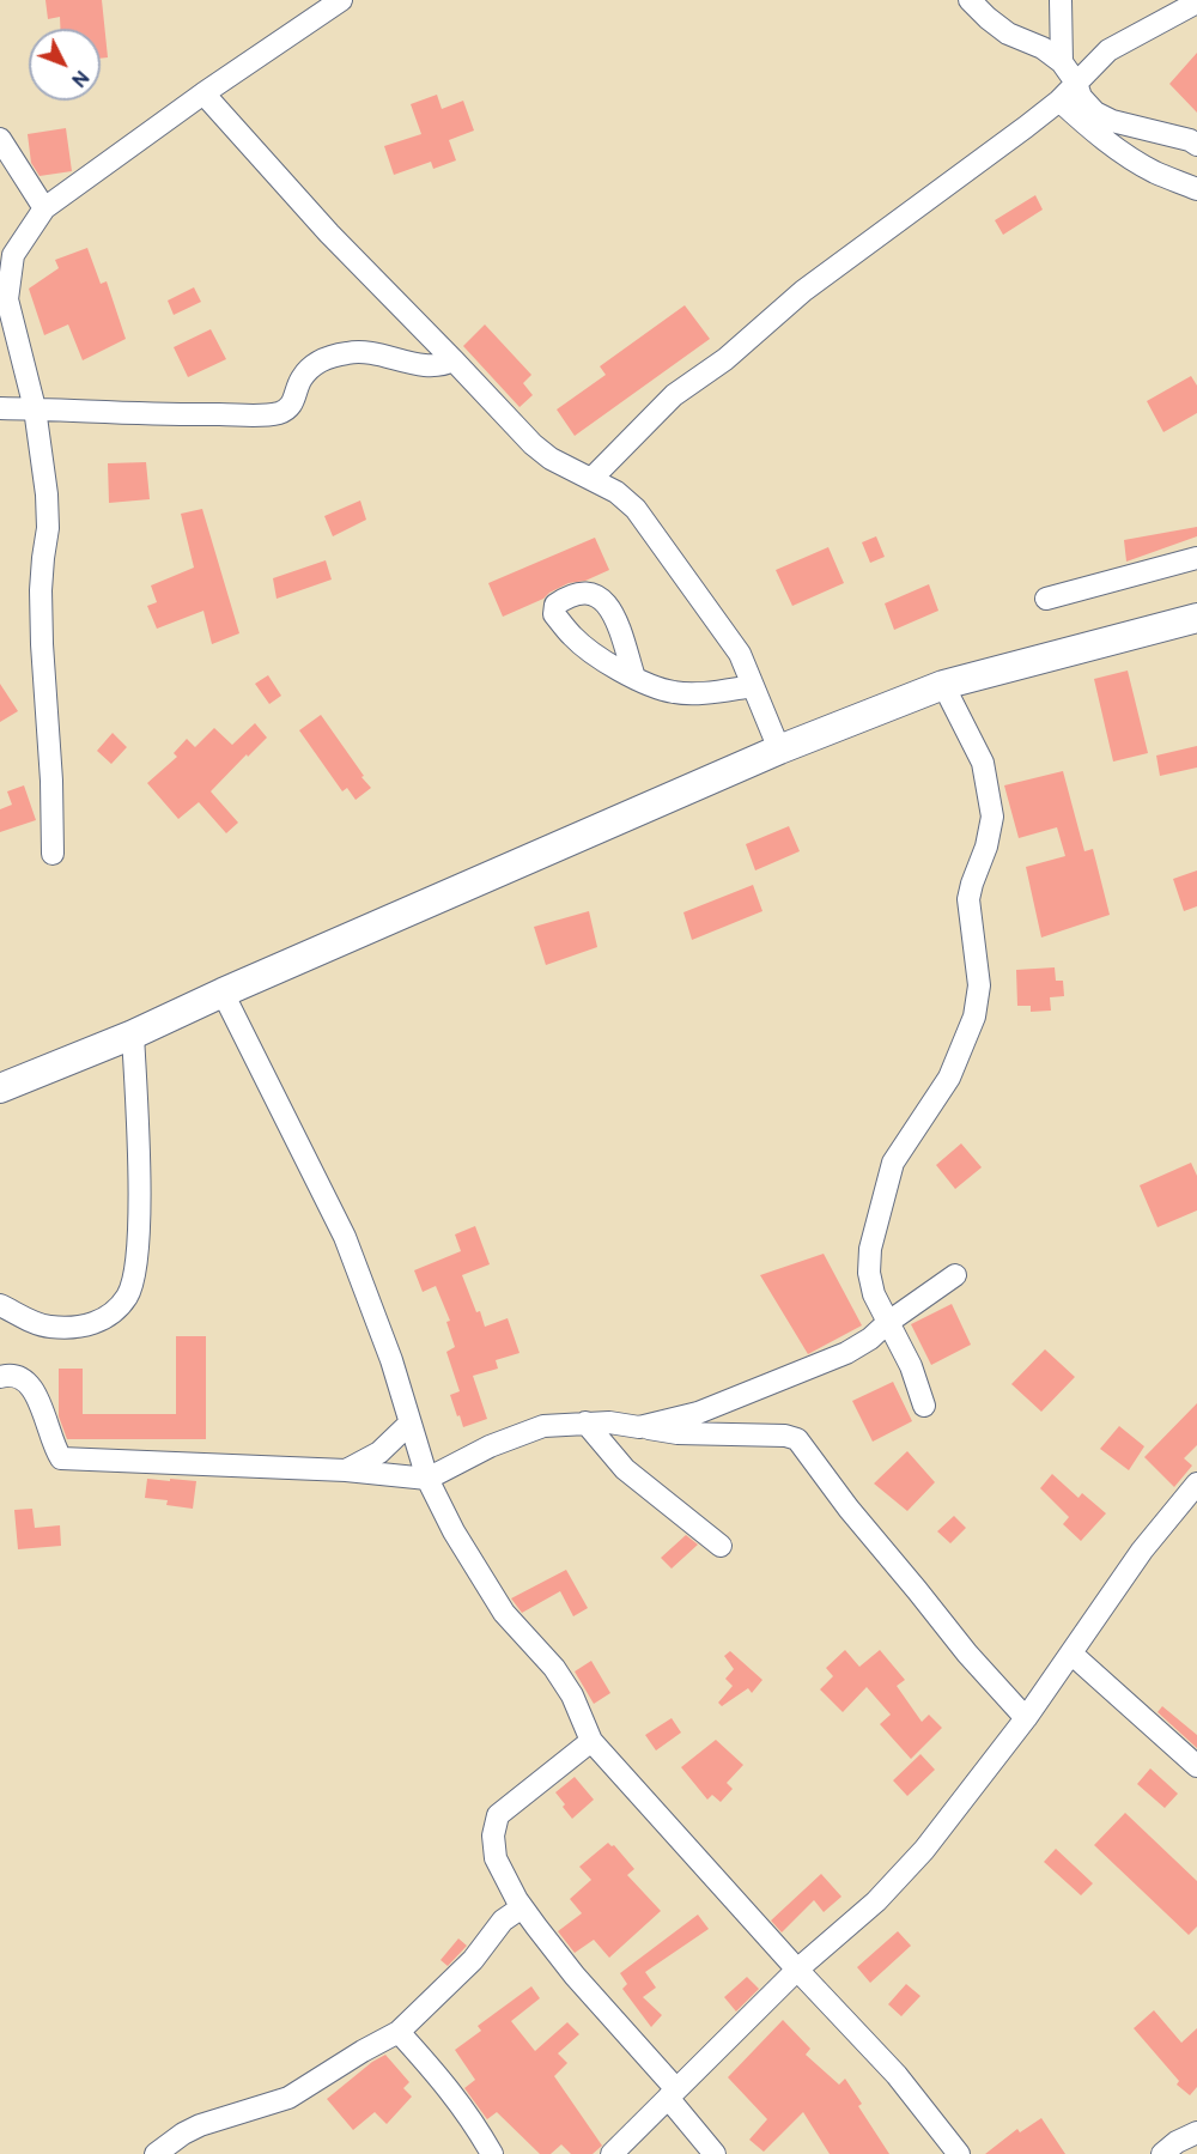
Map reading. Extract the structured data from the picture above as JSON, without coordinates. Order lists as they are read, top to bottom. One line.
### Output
{"north":"bottom right"}
